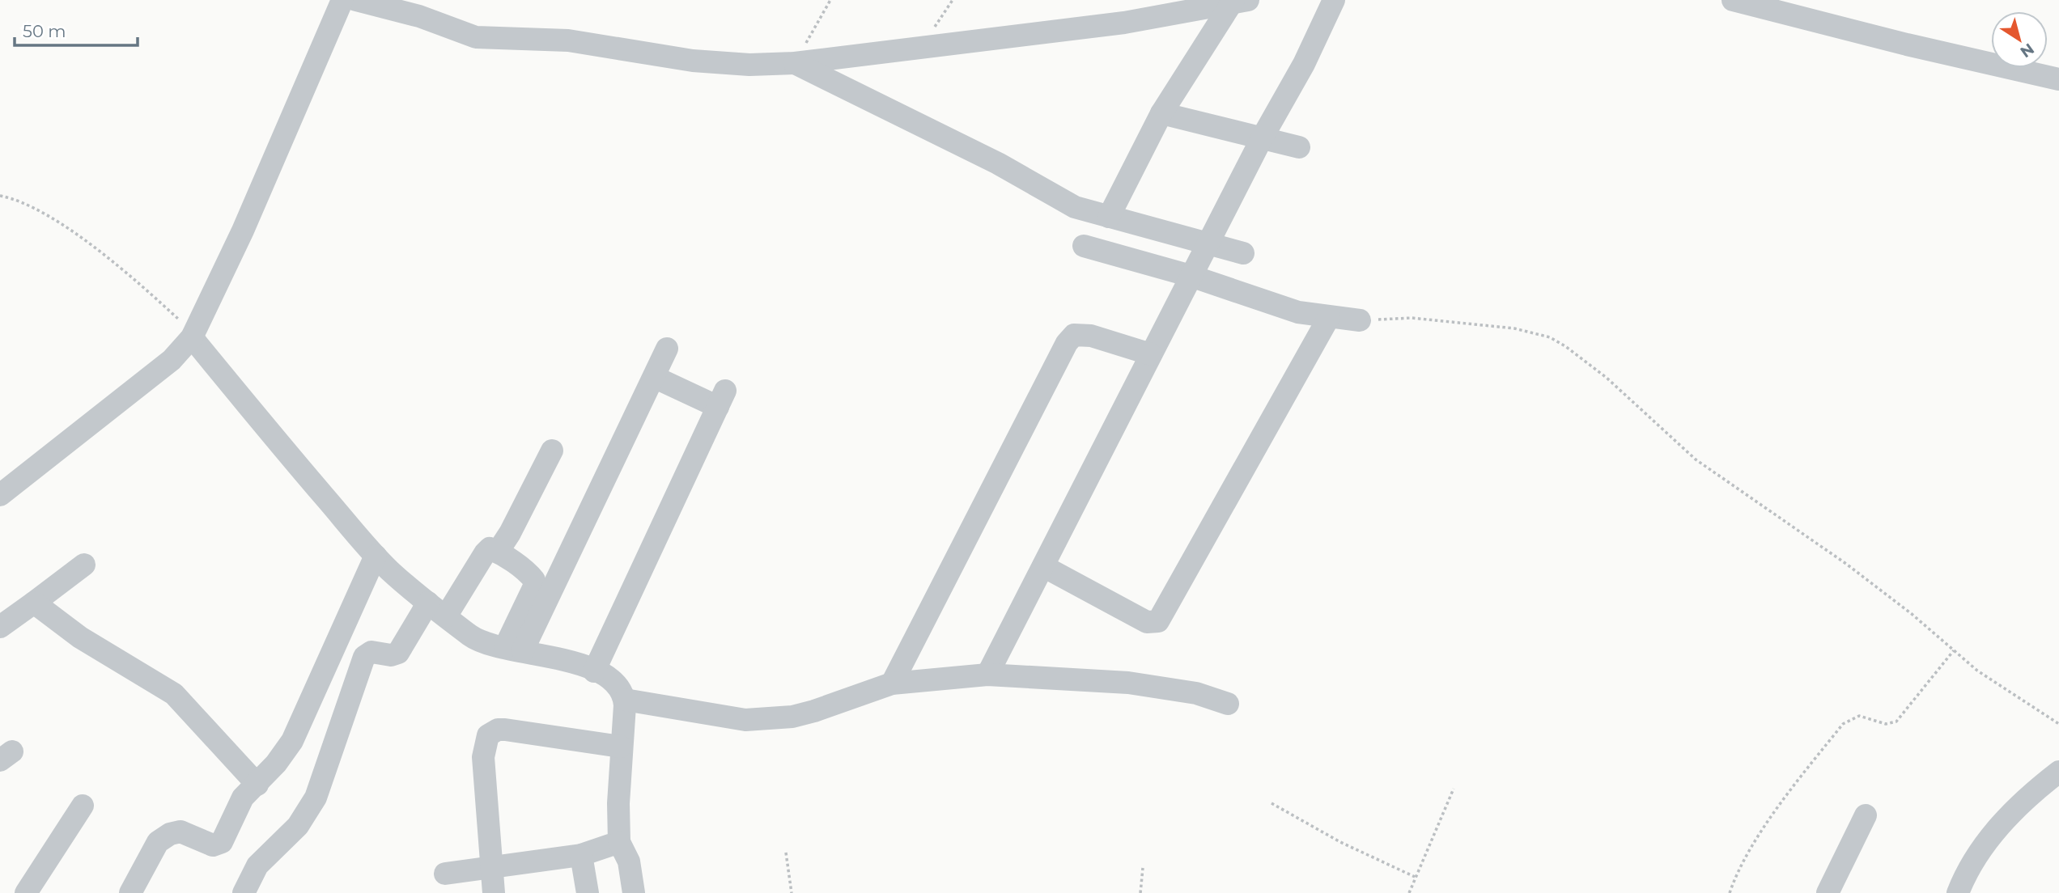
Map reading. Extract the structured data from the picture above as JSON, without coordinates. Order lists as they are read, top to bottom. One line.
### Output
{"scale_bar":"50 m","north":"bottom right"}
